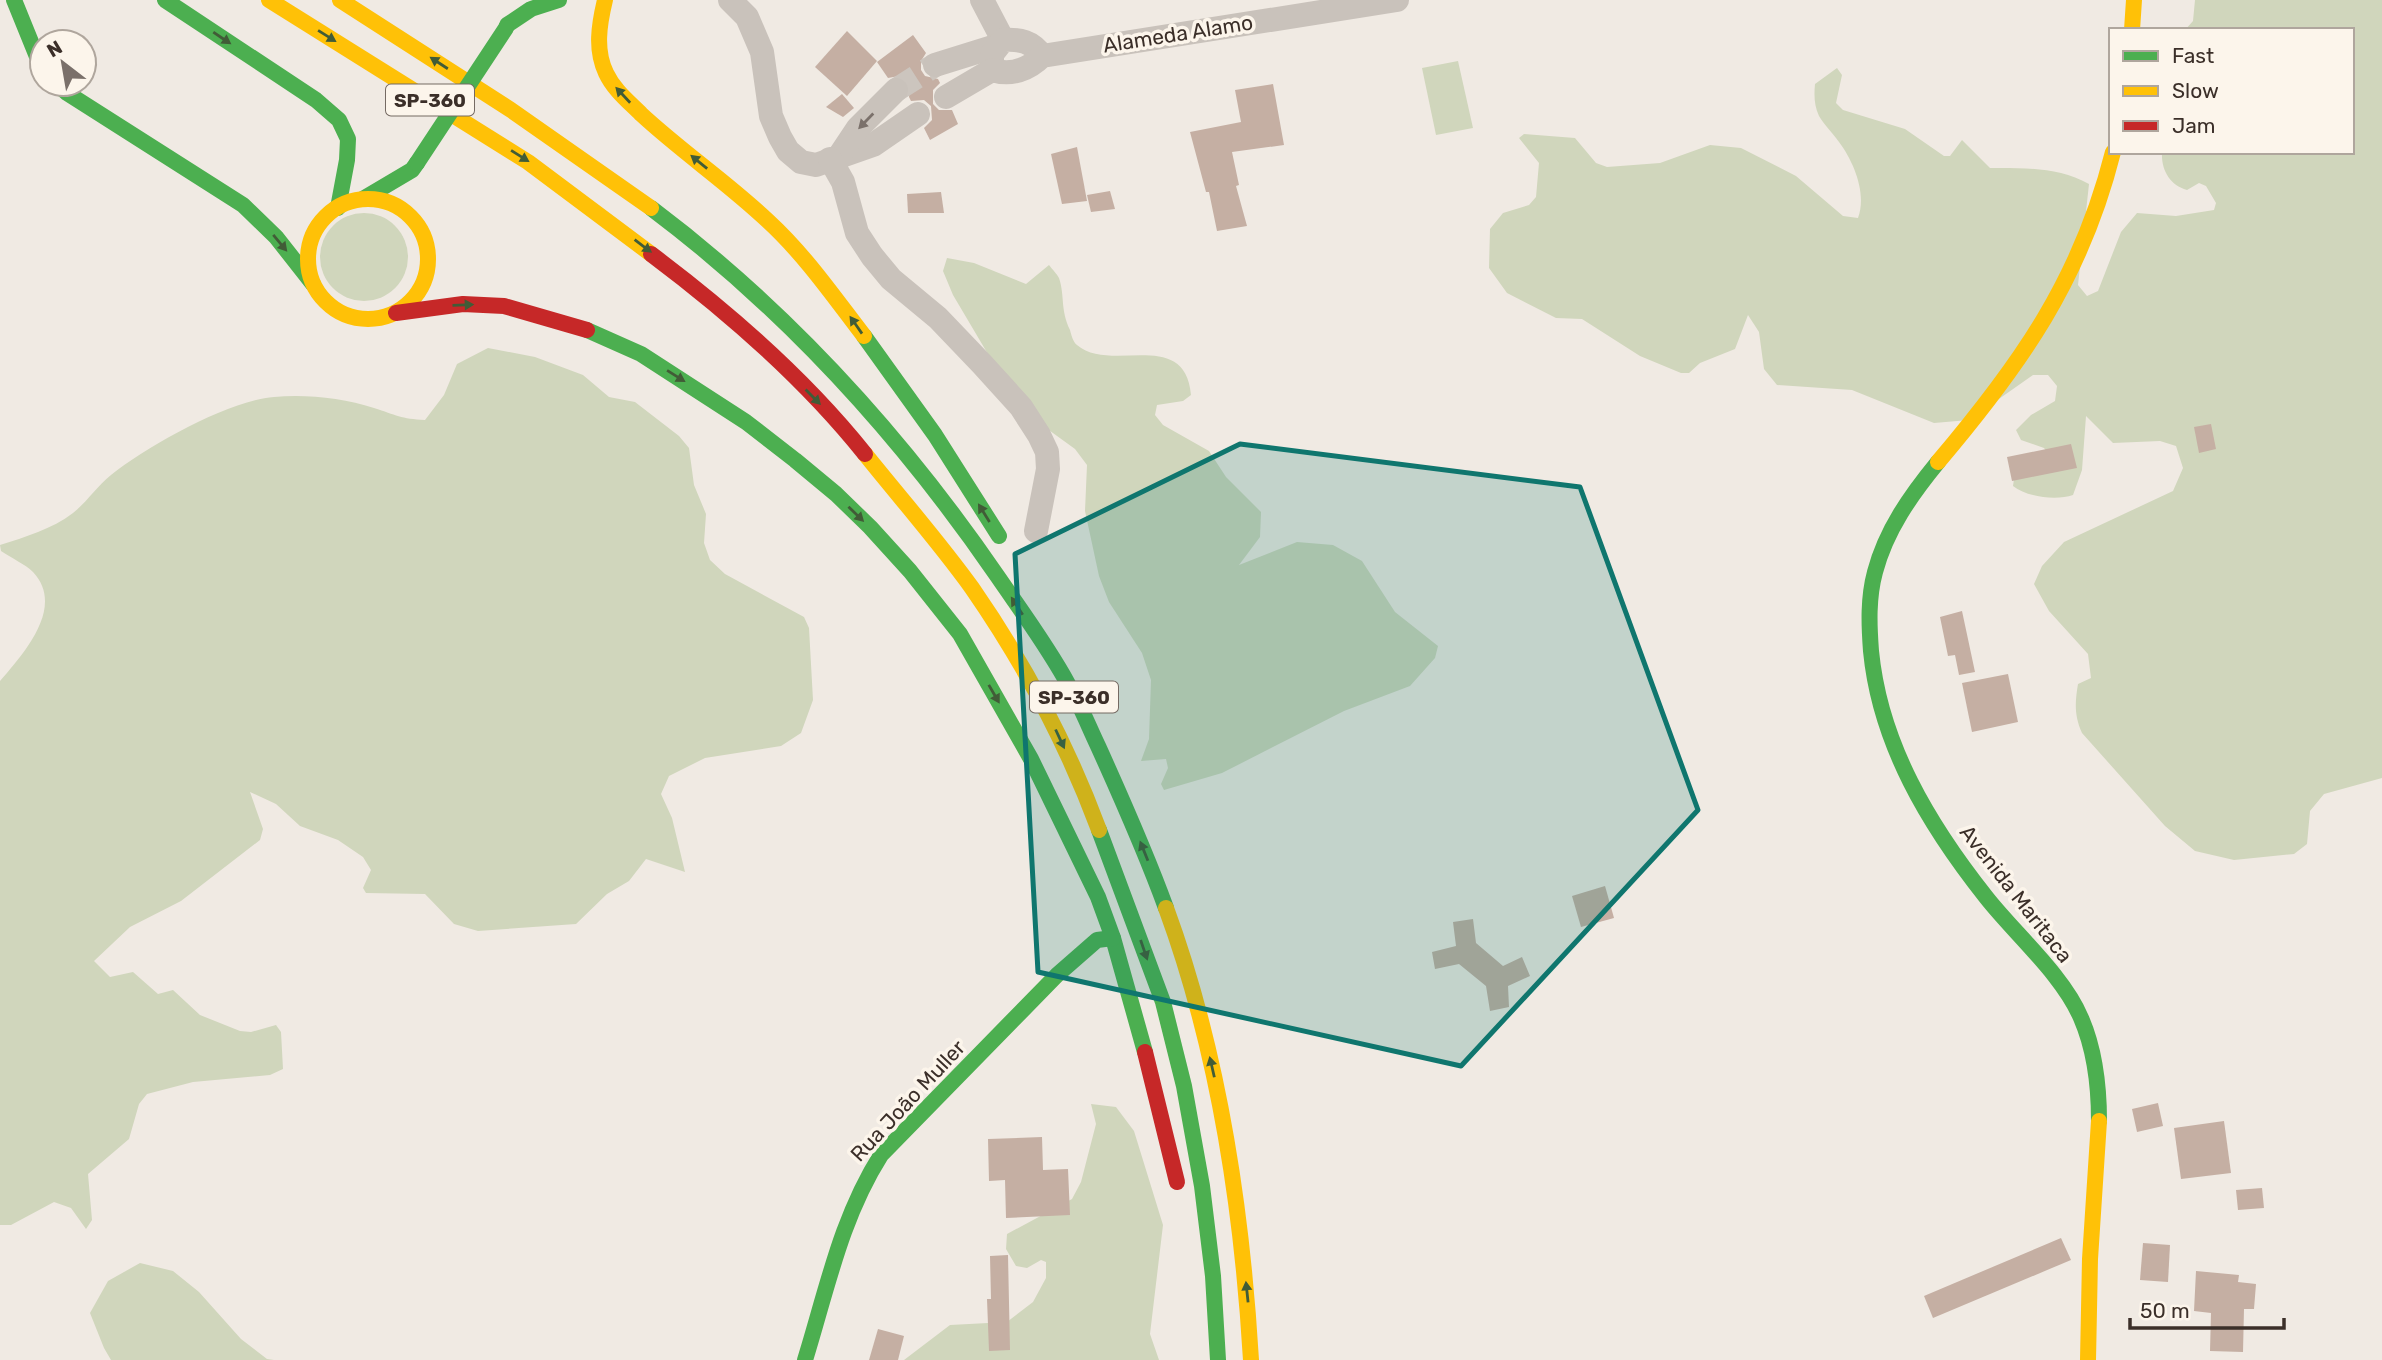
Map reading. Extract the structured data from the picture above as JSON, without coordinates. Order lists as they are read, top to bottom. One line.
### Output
{"streets":{"main road":["SP-360","Avenida Maritaca","Rua João Muller"],"street":["Alameda Alamo"]},"legend":["Fast","Slow","Jam"],"scale_bar":"50 m","north":"top left"}
